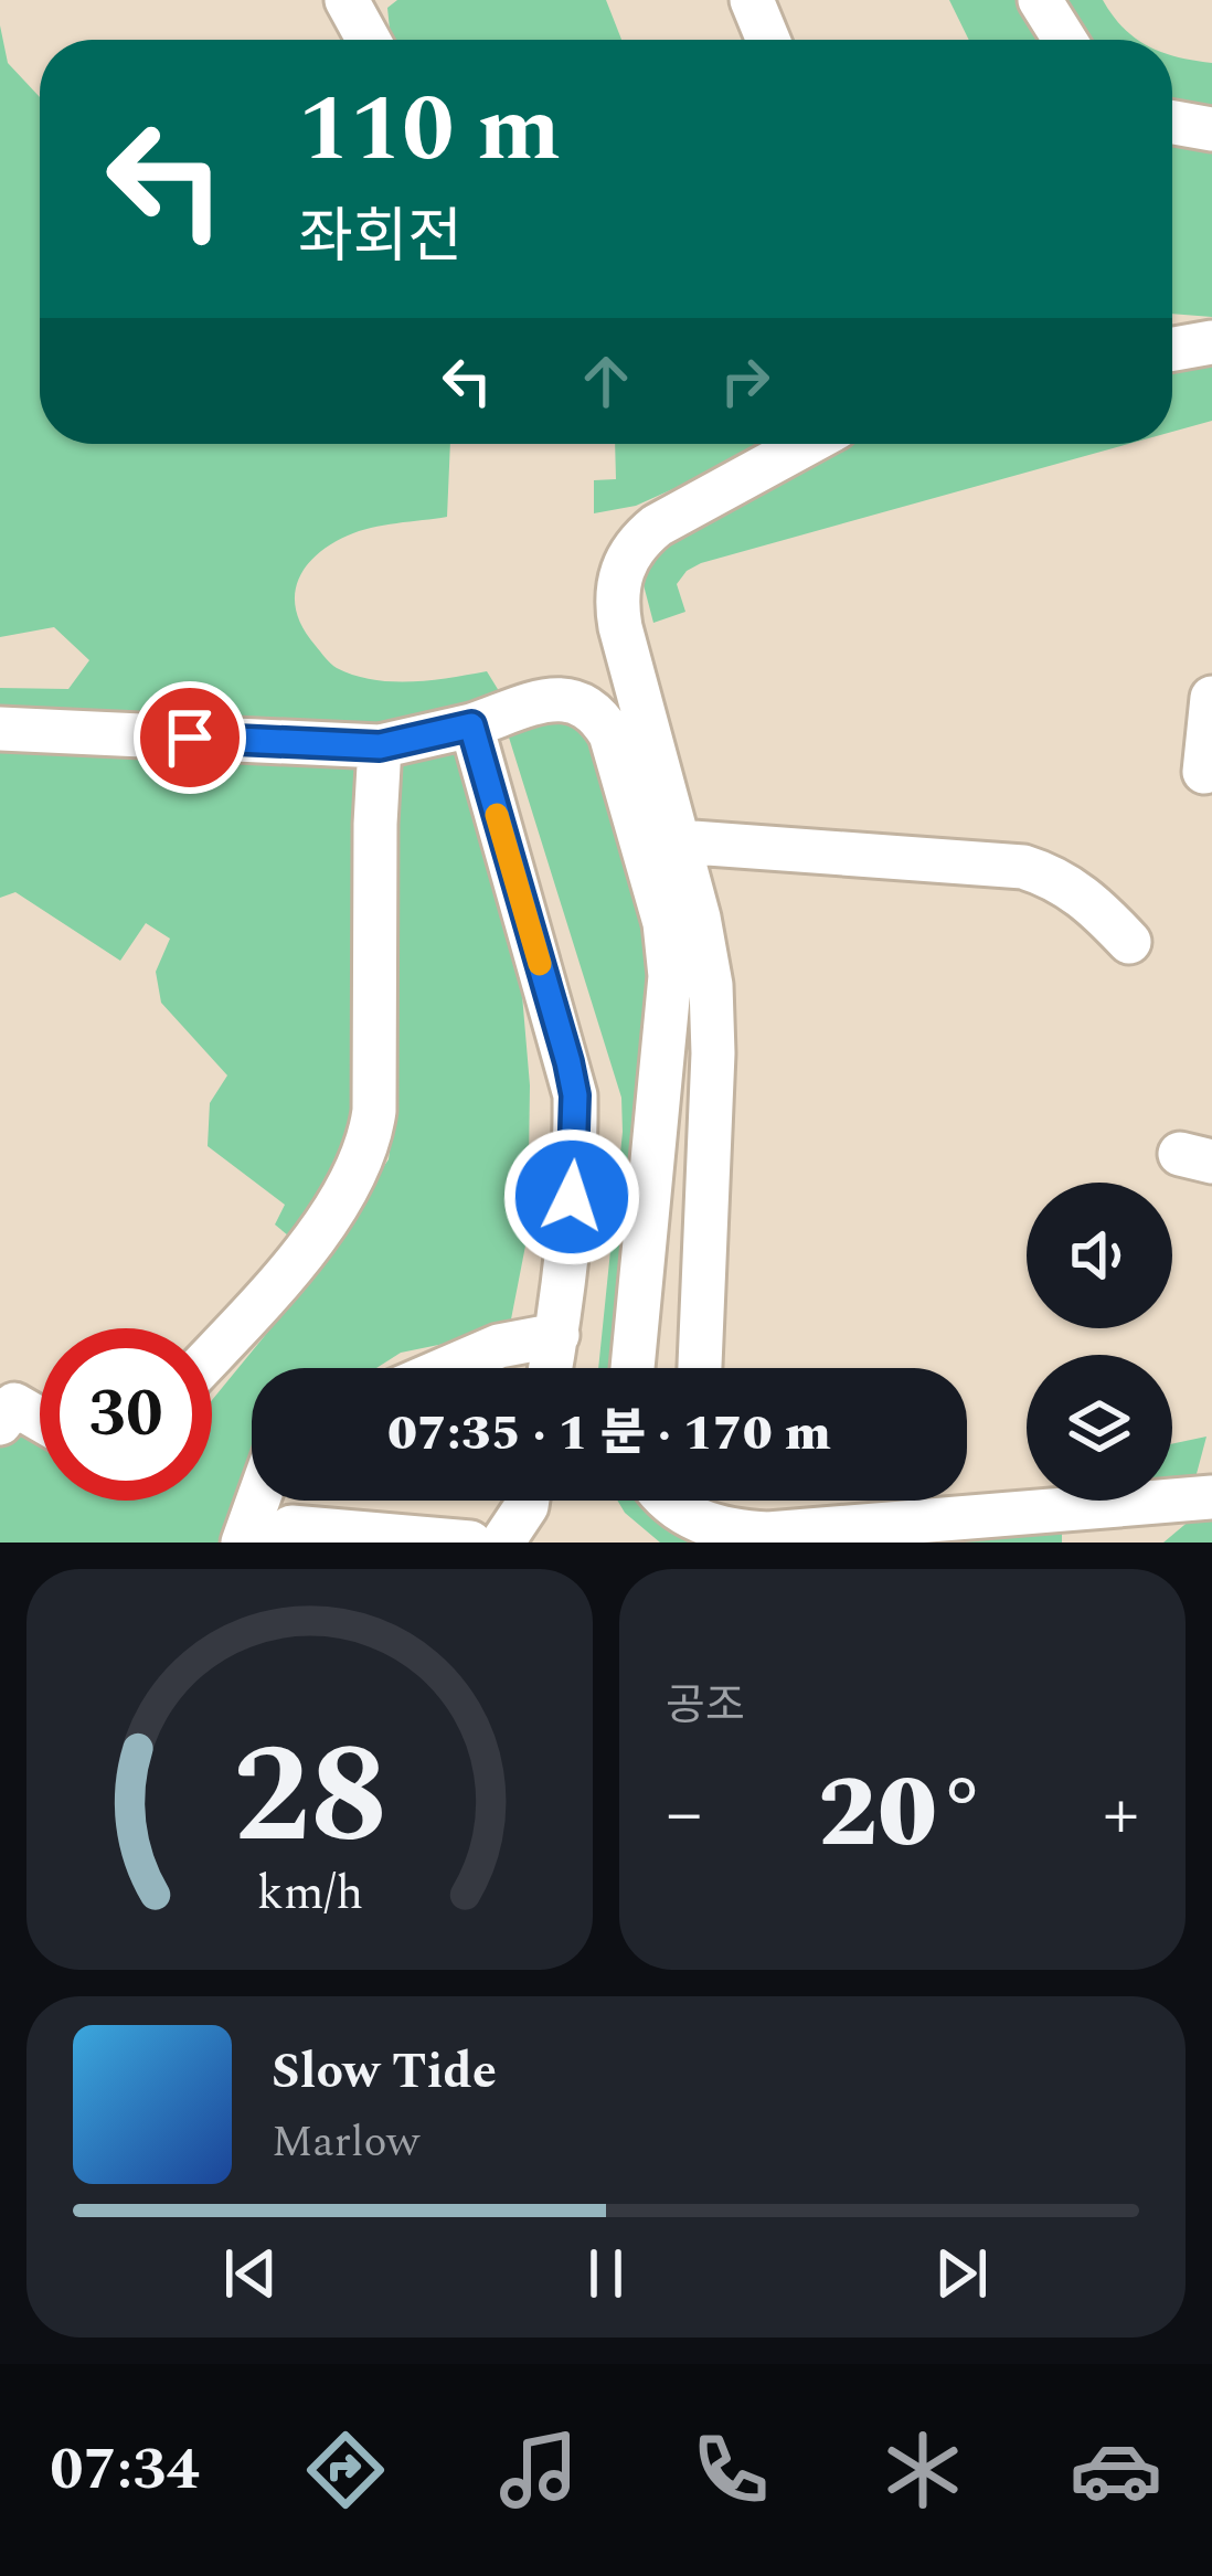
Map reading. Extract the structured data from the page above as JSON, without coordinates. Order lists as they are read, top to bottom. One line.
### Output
{"page":{"turn":["110 m","좌회전"],"limit":"30","trip":"07:35 · 1 분 · 170 m","tile":"공조","heat":["−","20°","+"],"song":["Slow Tide","Marlow"],"tabs":"07:34","gauge":["28","km/h"]}}
